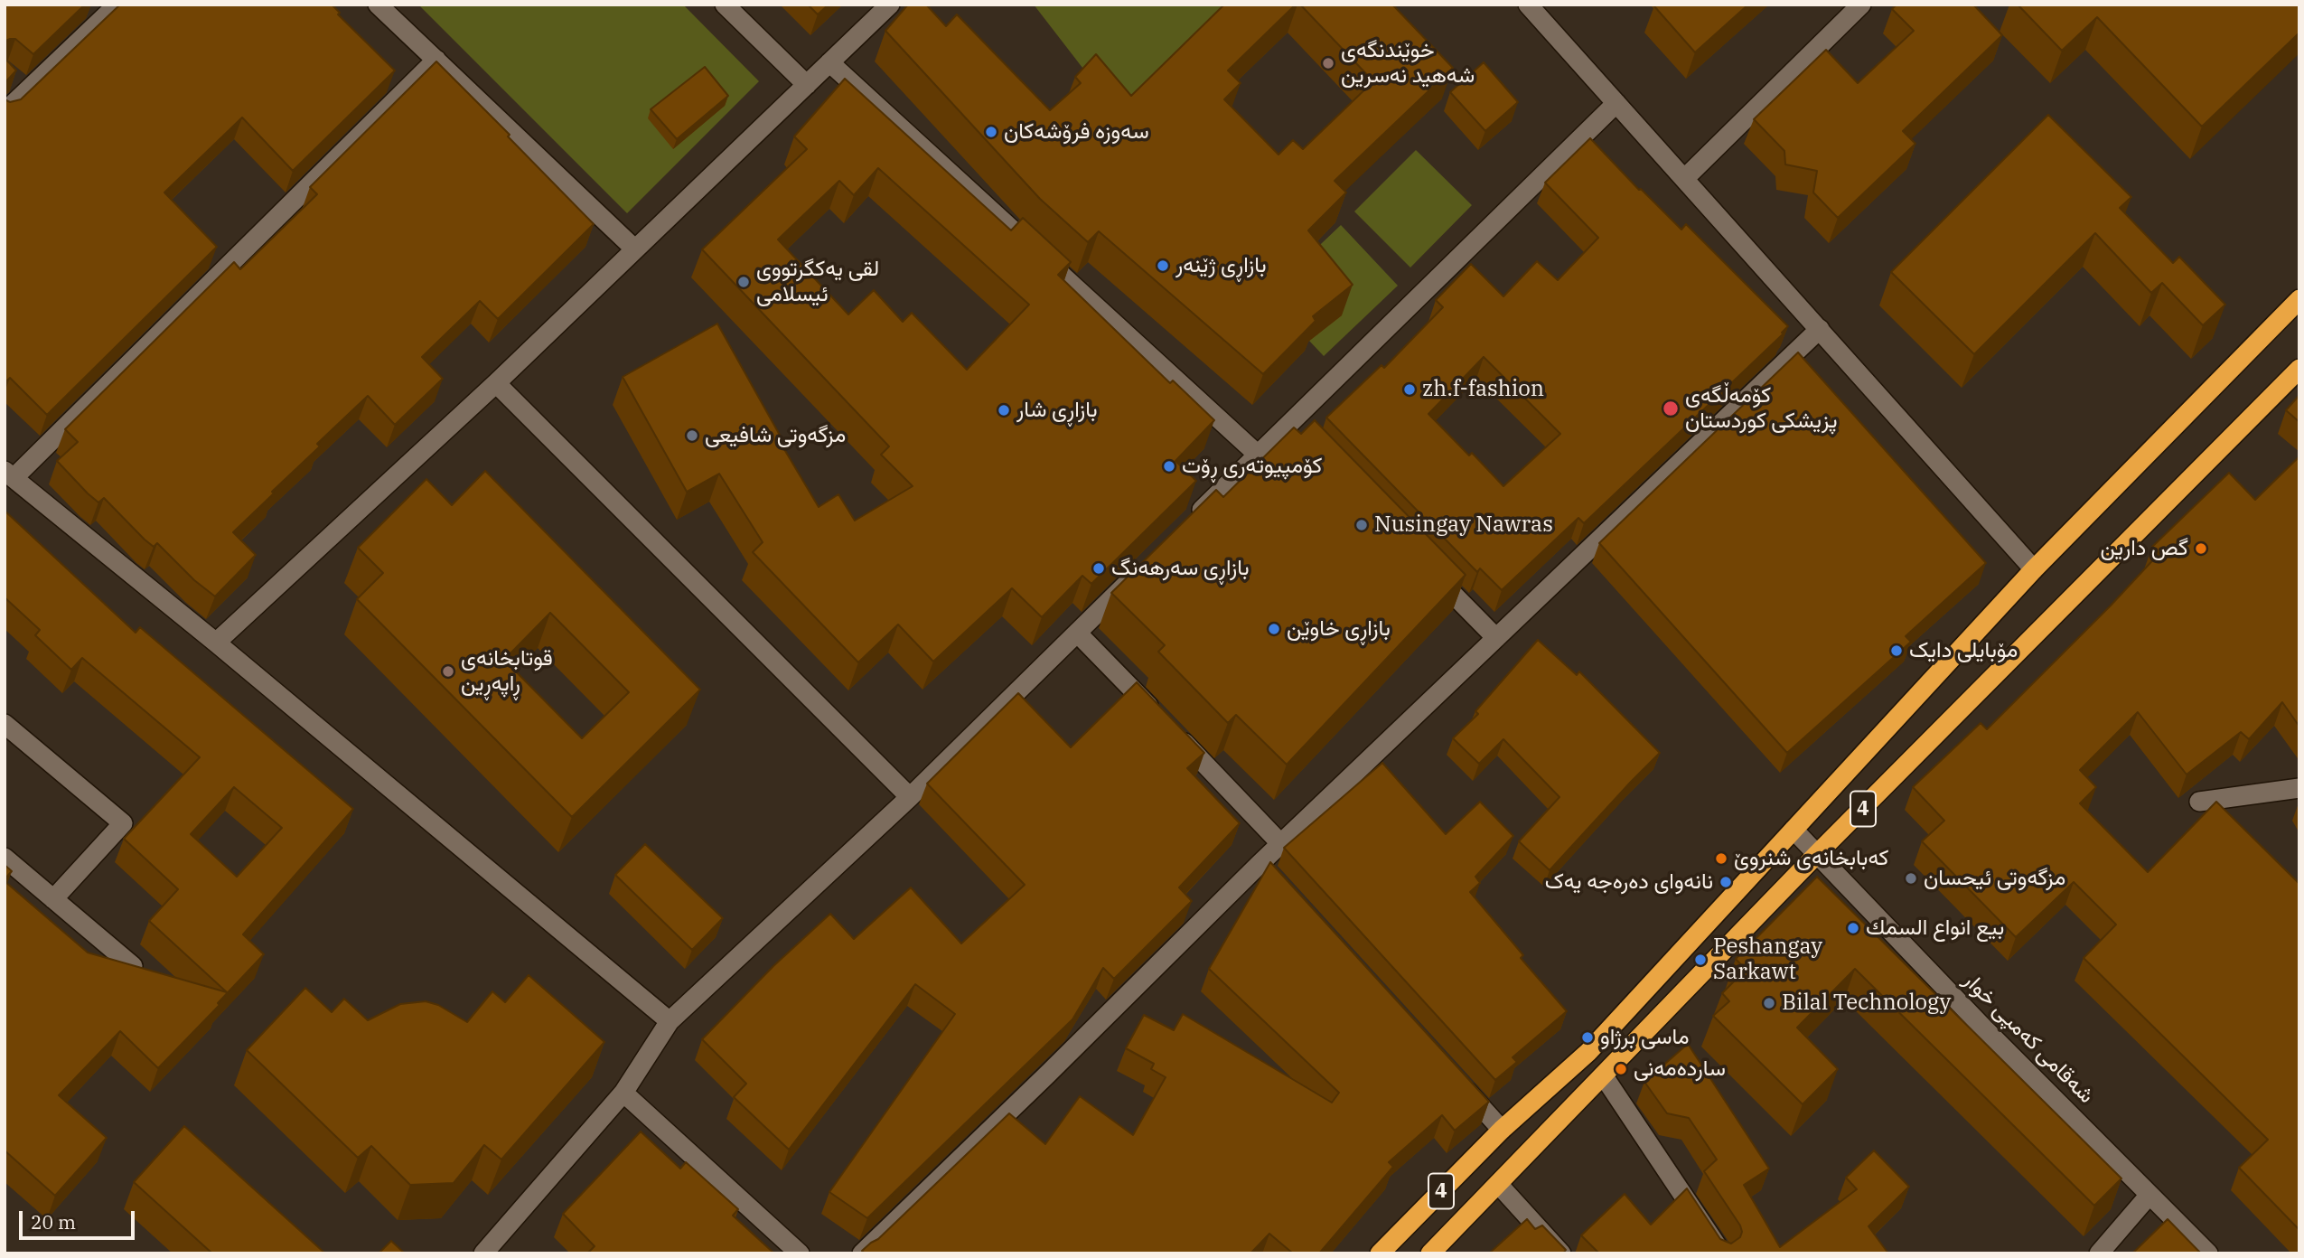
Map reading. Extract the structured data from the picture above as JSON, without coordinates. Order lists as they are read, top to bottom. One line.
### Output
{"streets":{"highway":["4"],"street":["شەقامی کەمپی خوار"]},"crossings":[["4","شەقامی کەمپی خوار"]],"places":["خوێندنگەی شەهید نەسرین","سەوزە فرۆشەکان","بازاڕی ژێنەر","لقی یەکگرتووی ئیسلامی","zh.f-fashion","كۆمەڵگەی پزیشكی كوردستان","بازاڕی شار","مزگەوتی شافیعی","کۆمپیوتەری ڕۆت","Nusingay Nawras","گص دارین","بازاڕی سەرهەنگ","بازاڕی خاوێن","مۆبایلی دایک","قوتابخانەی ڕاپەڕین","کەبابخانەی شنروێ","مزگەوتی ئیحسان","نانەوای دەرەجە یەک","بيع انواع السمك","Peshangay Sarkawt","Bilal Technology","ماسی برژاو","ساردەمەنی"],"scale_bar":"20 m"}
